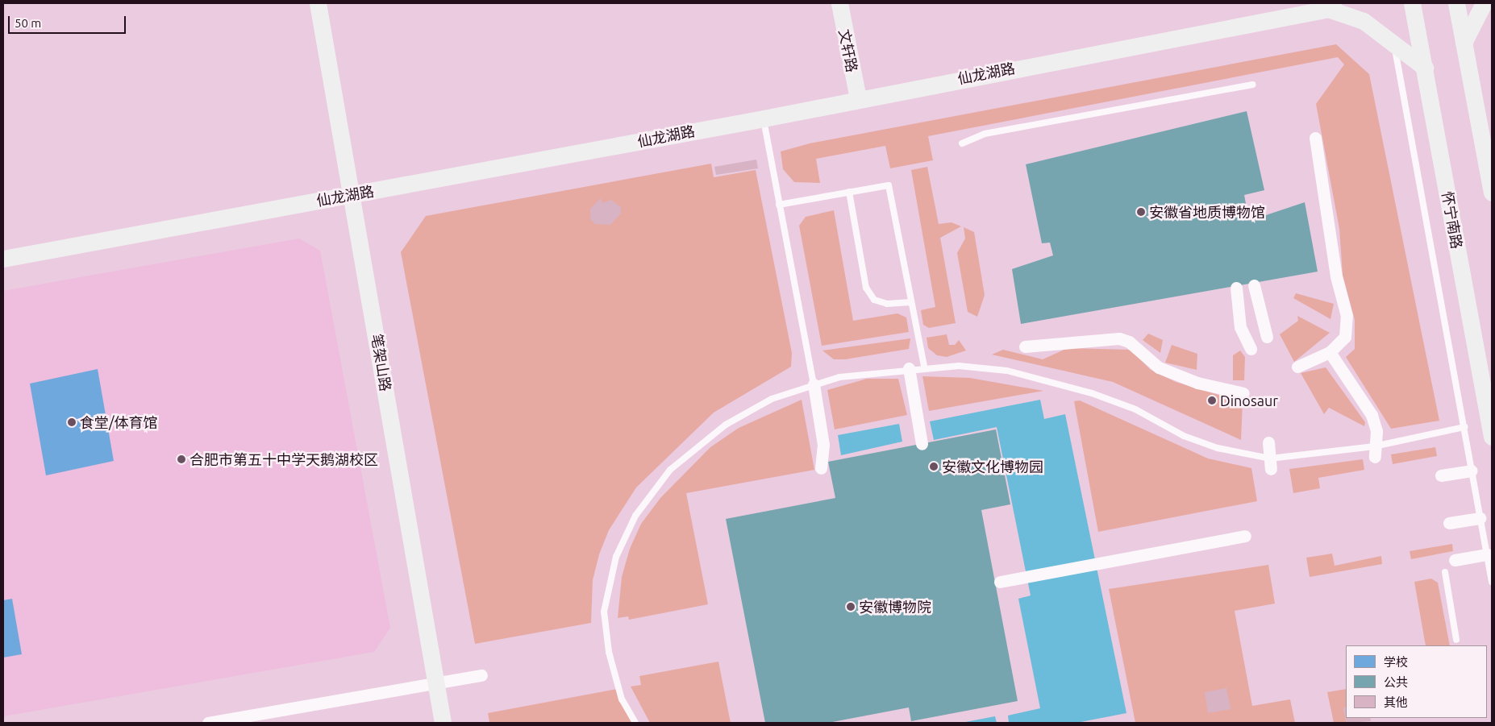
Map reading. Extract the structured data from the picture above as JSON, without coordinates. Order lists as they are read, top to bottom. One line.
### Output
{"streets":{"street":["文轩路","仙龙湖路","怀宁南路","笔架山路"]},"crossings":[["文轩路","仙龙湖路"],["仙龙湖路","笔架山路"]],"places":["安徽省地质博物馆","Dinosaur","食堂/体育馆","合肥市第五十中学天鹅湖校区","安徽文化博物园","安徽博物院"],"legend":["学校","公共","其他"],"scale_bar":"50 m"}
